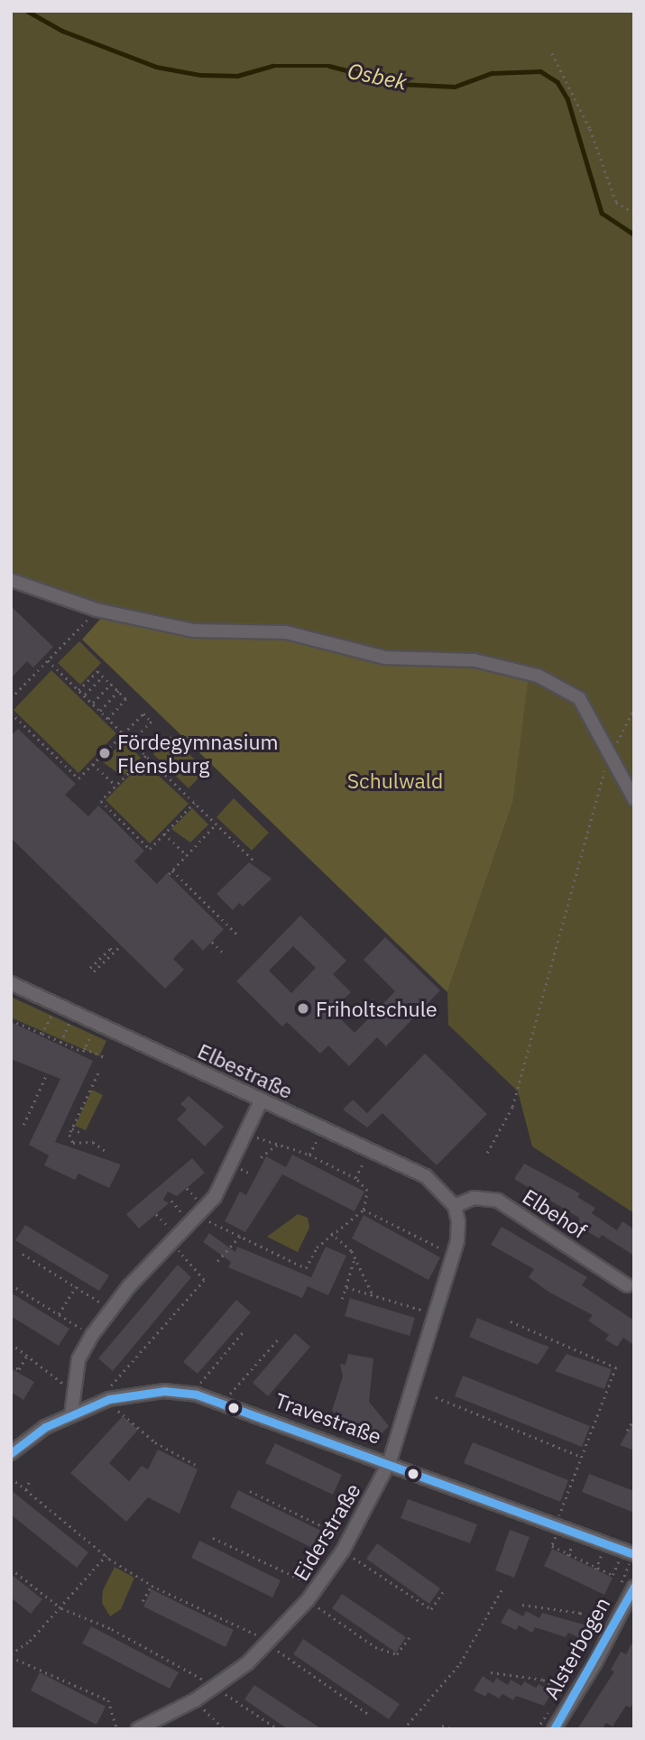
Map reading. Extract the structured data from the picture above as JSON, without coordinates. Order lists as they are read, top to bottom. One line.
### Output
{"streets":{"street":["Elbestraße","Elbehof","Travestraße","Eiderstraße","Alsterbogen"]},"crossings":[["Elbestraße","Elbehof"],["Elbestraße","Eiderstraße"],["Elbehof","Eiderstraße"],["Travestraße","Eiderstraße"]],"water":["Osbek"],"parks":["Schulwald"],"places":["Fördegymnasium Flensburg","Friholtschule"]}
